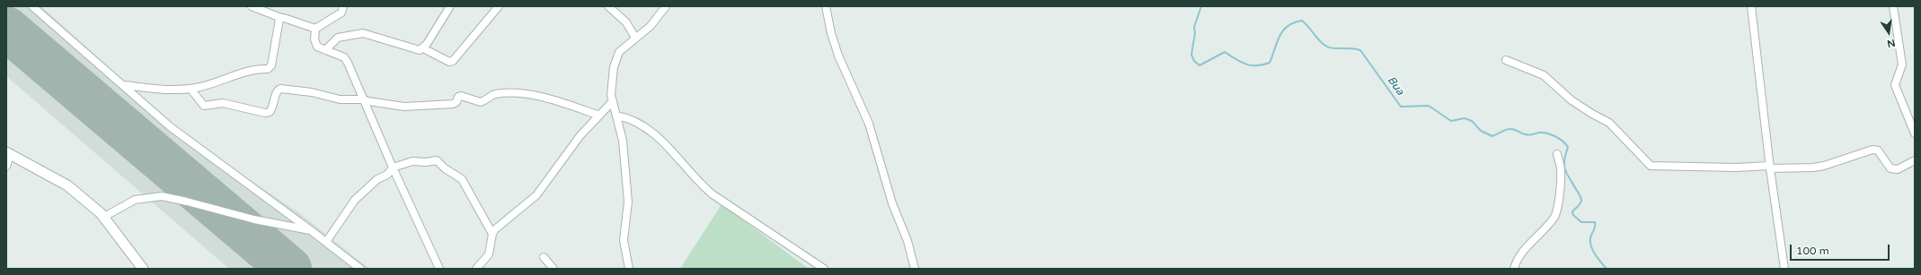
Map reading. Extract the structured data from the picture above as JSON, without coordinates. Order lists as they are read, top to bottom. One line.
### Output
{"water":["Bua"],"scale_bar":"100 m","north":"bottom"}
